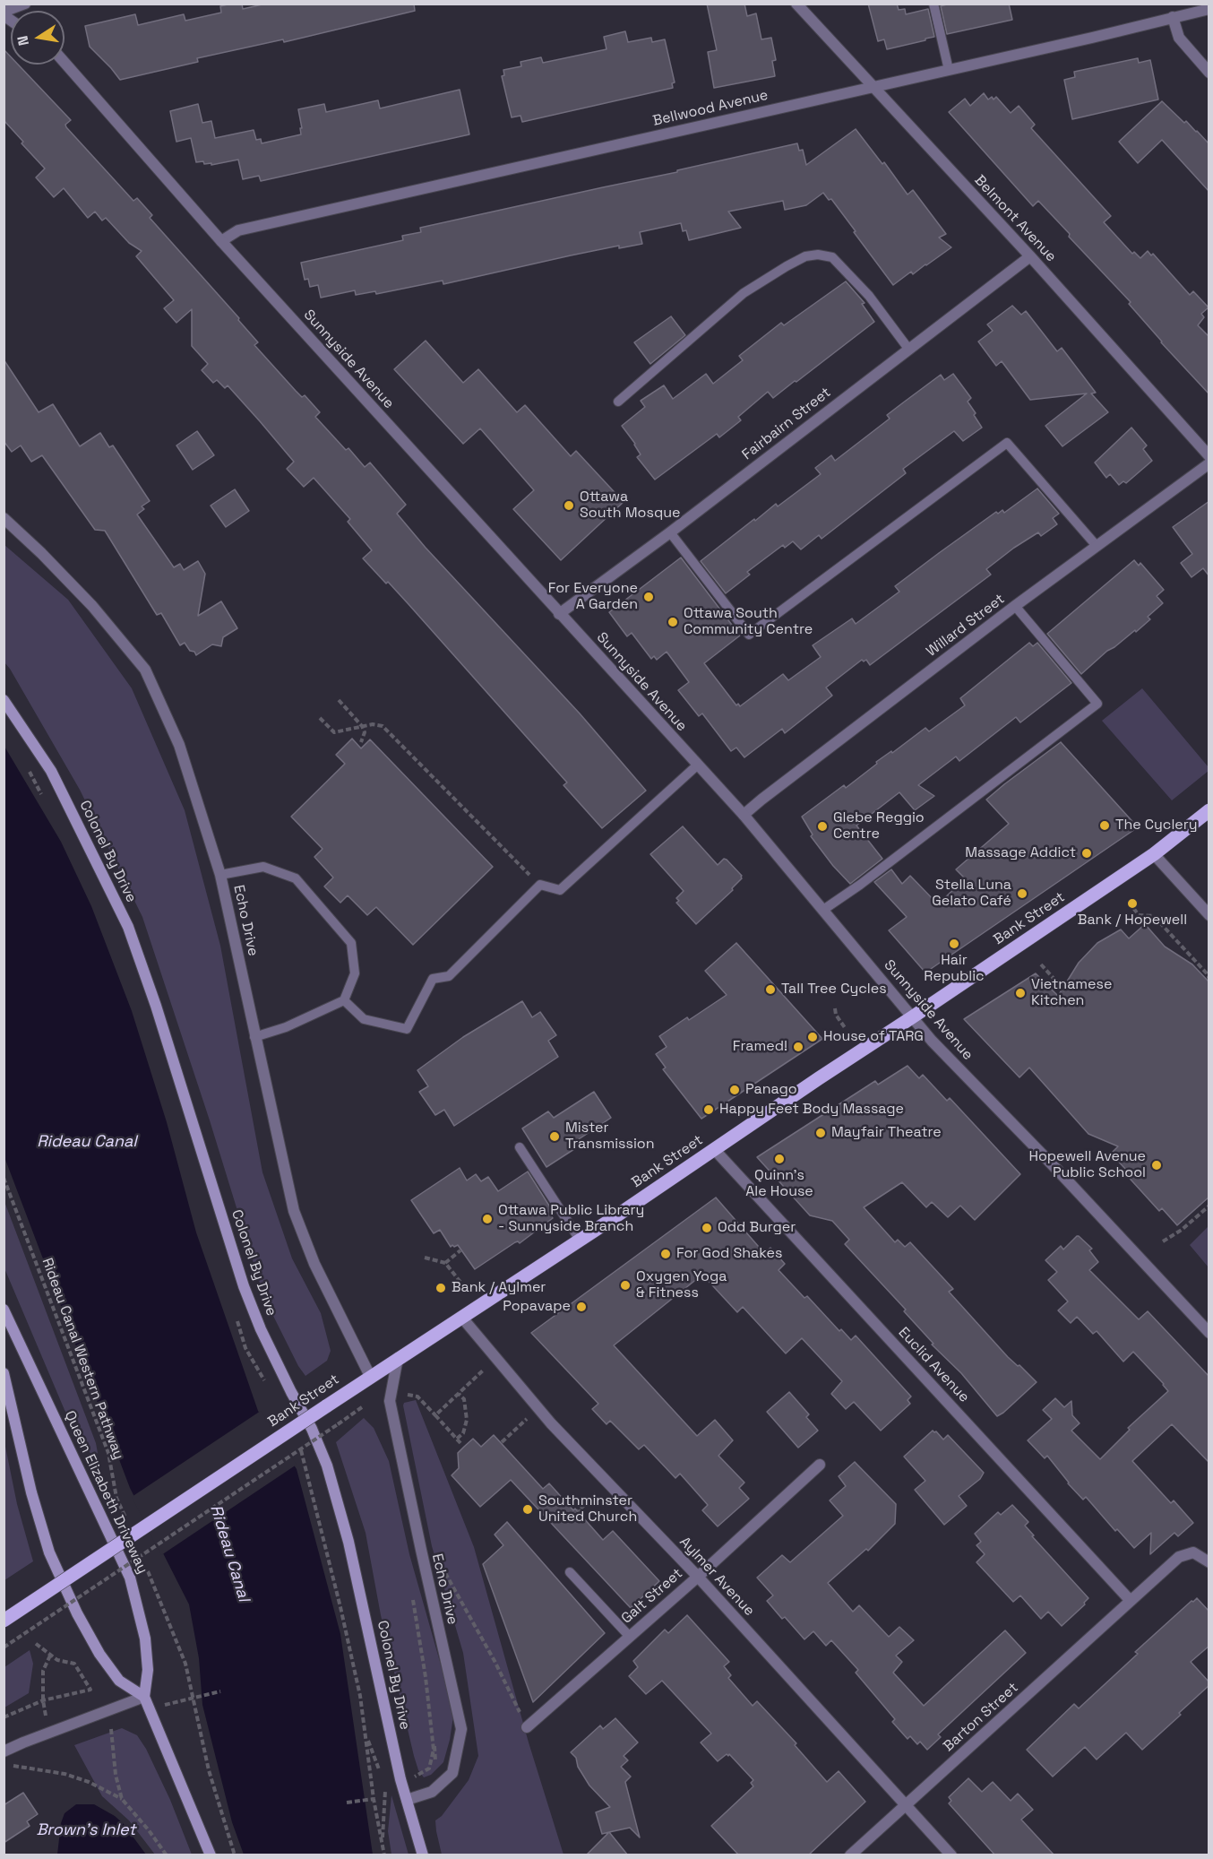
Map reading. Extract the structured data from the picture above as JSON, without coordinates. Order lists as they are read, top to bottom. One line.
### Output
{"streets":{"main road":["Colonel By Drive","Bank Street","Queen Elizabeth Driveway"],"street":["Bellwood Avenue","Belmont Avenue","Sunnyside Avenue","Fairbairn Street","Willard Street","Echo Drive","Euclid Avenue","Aylmer Avenue","Galt Street","Barton Street"],"path":["Rideau Canal Western Pathway"]},"crossings":[["Bellwood Avenue","Belmont Avenue"],["Bellwood Avenue","Sunnyside Avenue"],["Belmont Avenue","Fairbairn Street"],["Sunnyside Avenue","Fairbairn Street"],["Sunnyside Avenue","Willard Street"],["Sunnyside Avenue","Bank Street"],["Colonel By Drive","Echo Drive"],["Bank Street","Echo Drive"],["Bank Street","Euclid Avenue"],["Bank Street","Aylmer Avenue"],["Euclid Avenue","Barton Street"],["Aylmer Avenue","Galt Street"],["Aylmer Avenue","Barton Street"]],"water":["Rideau Canal","Brown's Inlet"],"places":["Ottawa South Mosque","For Everyone A Garden","Ottawa South Community Centre","The Cyclery","Glebe Reggio Centre","Massage Addict","Stella Luna Gelato Café","Bank / Hopewell","Hair Republic","Tall Tree Cycles","Vietnamese Kitchen","House of TARG","Framed!","Panago","Happy Feet Body Massage","Mayfair Theatre","Mister Transmission","Quinn's Ale House","Hopewell Avenue Public School","Ottawa Public Library - Sunnyside Branch","Odd Burger","For God Shakes","Oxygen Yoga & Fitness","Bank / Aylmer","Popavape","Southminster United Church"],"north":"left"}
